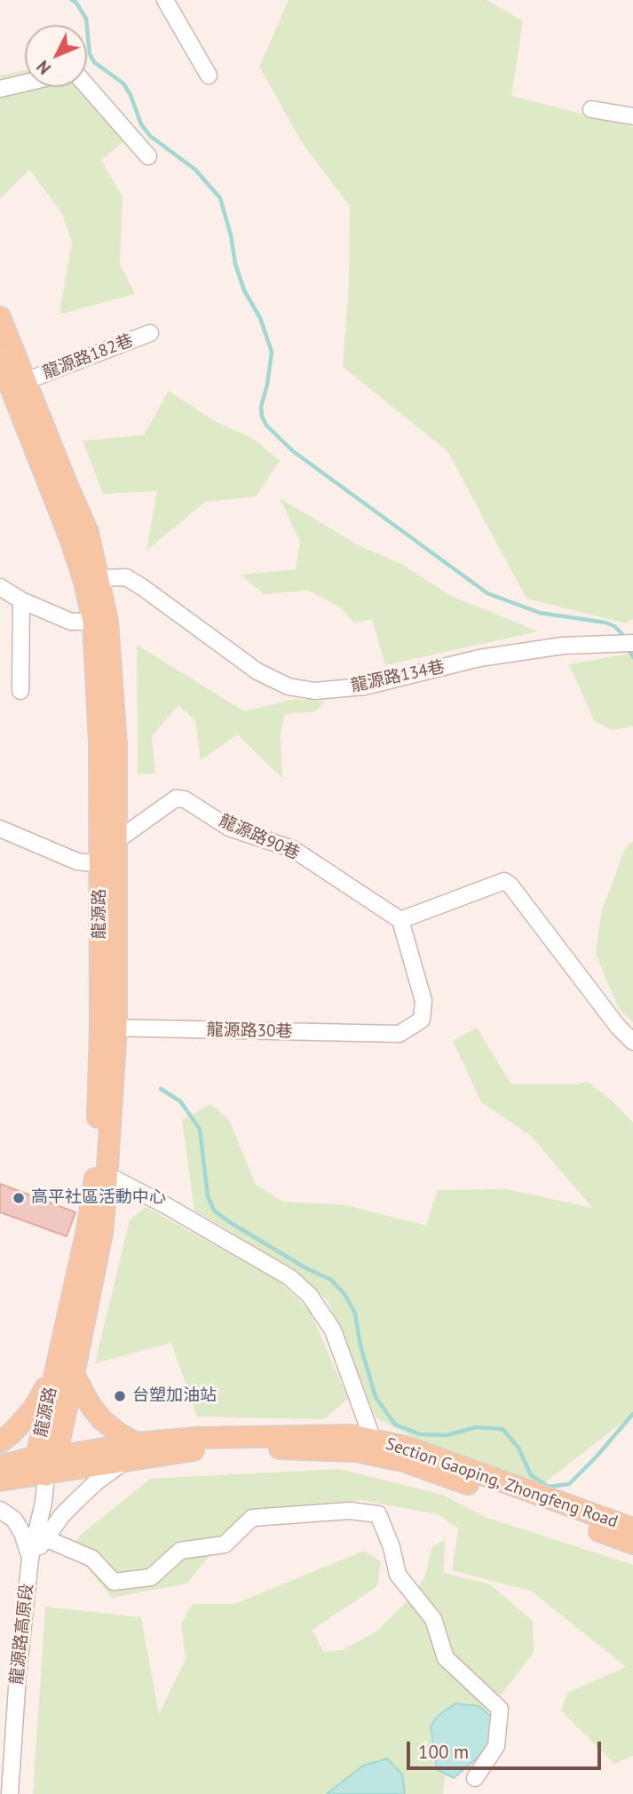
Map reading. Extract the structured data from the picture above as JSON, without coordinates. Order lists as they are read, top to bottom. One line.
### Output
{"streets":{"main road":["龍源路","Section Gaoping, Zhongfeng Road"],"street":["龍源路182巷","龍源路134巷","龍源路90巷","龍源路30巷","龍源路高原段"]},"crossings":[["龍源路90巷","龍源路30巷"],["龍源路","龍源路30巷"],["Section Gaoping, Zhongfeng Road","龍源路高原段"]],"places":["高平社區活動中心","台塑加油站"],"scale_bar":"100 m","north":"bottom left"}
